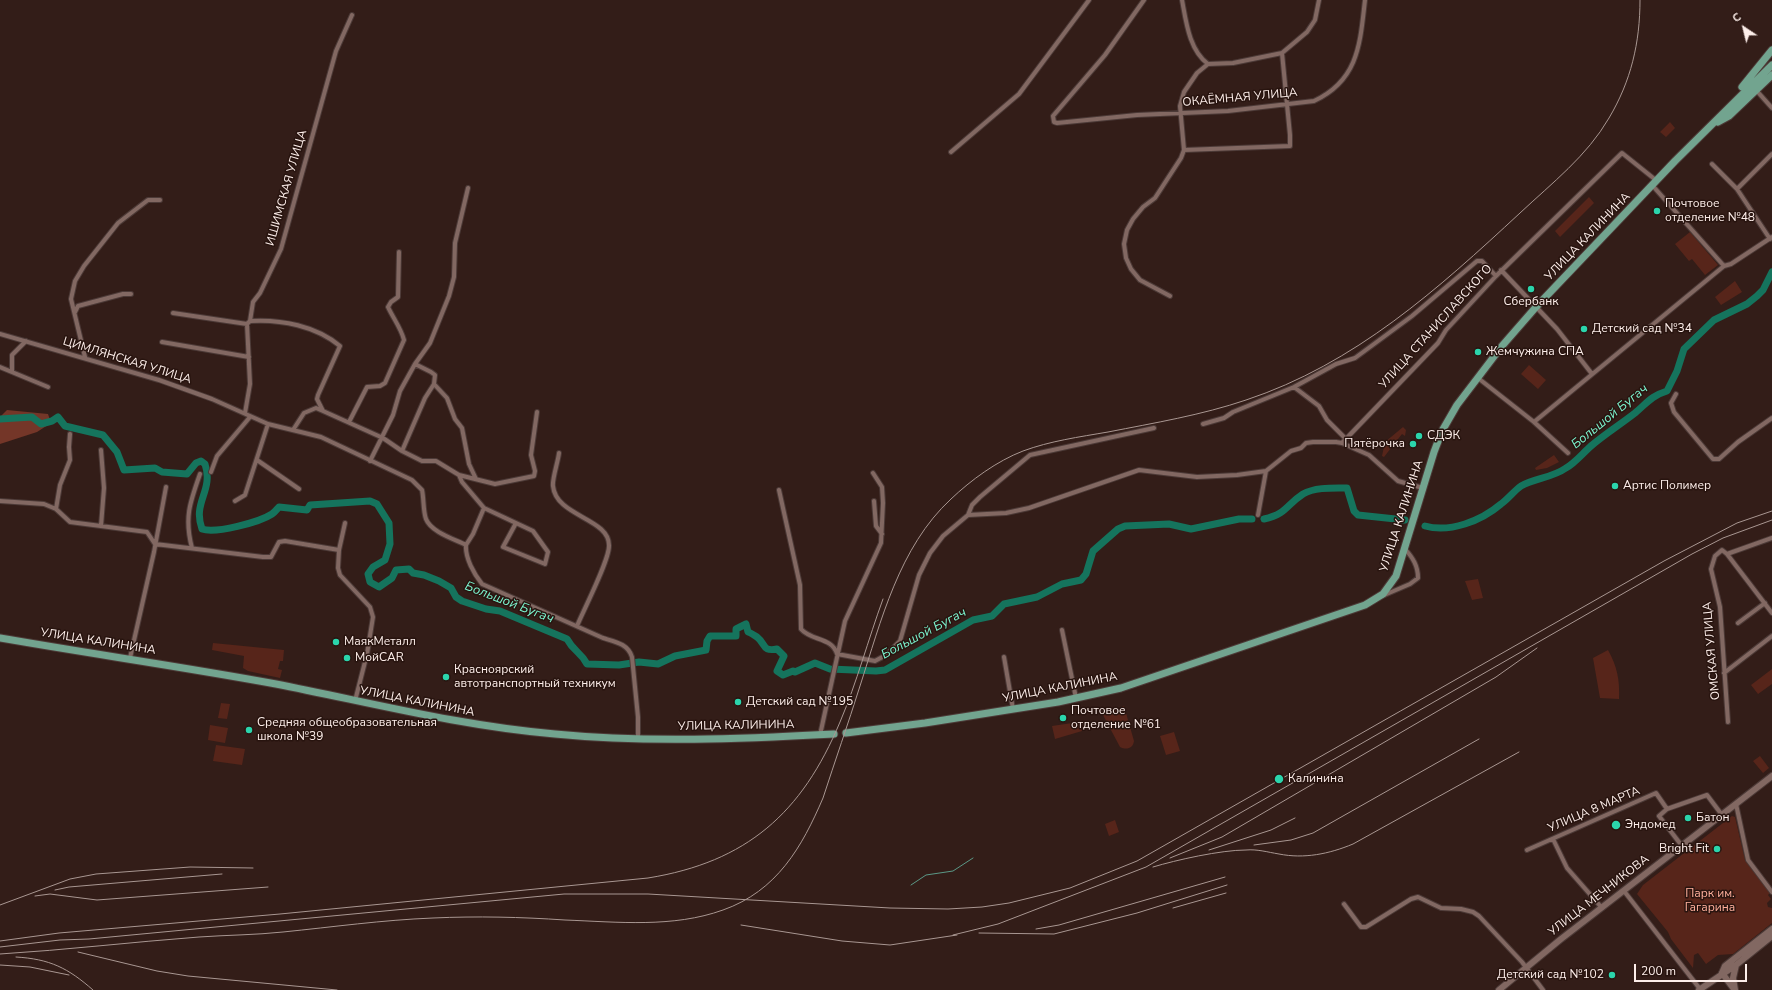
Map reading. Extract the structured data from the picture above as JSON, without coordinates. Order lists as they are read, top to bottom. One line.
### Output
{"streets":{"main road":["УЛИЦА КАЛИНИНА"],"street":["ОКАЁМНАЯ УЛИЦА","ИШИМСКАЯ УЛИЦА","УЛИЦА СТАНИСЛАВСКОГО","ЦИМЛЯНСКАЯ УЛИЦА","ОМСКАЯ УЛИЦА","УЛИЦА 8 МАРТА","УЛИЦА МЕЧНИКОВА"]},"crossings":[["ИШИМСКАЯ УЛИЦА","ЦИМЛЯНСКАЯ УЛИЦА"],["УЛИЦА КАЛИНИНА","УЛИЦА СТАНИСЛАВСКОГО"]],"water":["Большой Бугач"],"parks":["Парк им. Гагарина"],"places":["Почтовое отделение №48","Сбербанк","Детский сад №34","Жемчужина СПА","СДЭК","Пятёрочка","Артис Полимер","МаякМеталл","МойCAR","Красноярский автотранспортный техникум","Детский сад №195","Почтовое отделение №61","Средняя общеобразовательная школа №39","Калинина","Батон","Эндомед","Bright Fit","Детский сад №102"],"scale_bar":"200 m","north":"top left"}
